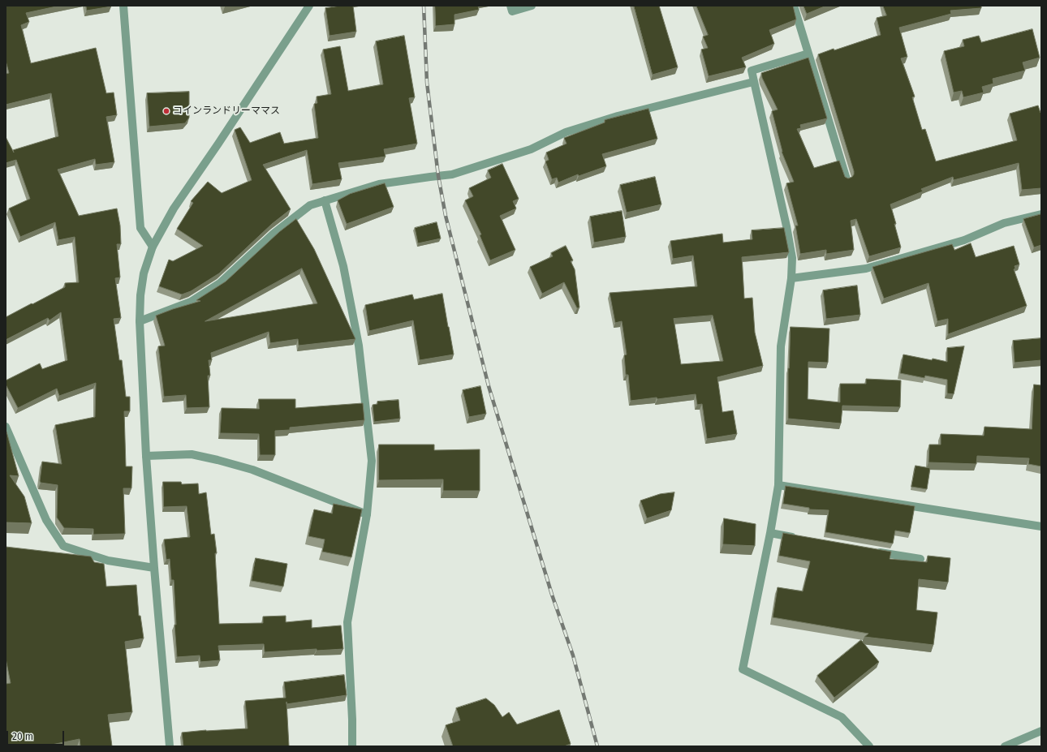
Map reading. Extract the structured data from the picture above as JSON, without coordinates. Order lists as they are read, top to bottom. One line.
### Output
{"places":["コインランドリーママス"],"scale_bar":"20 m"}
